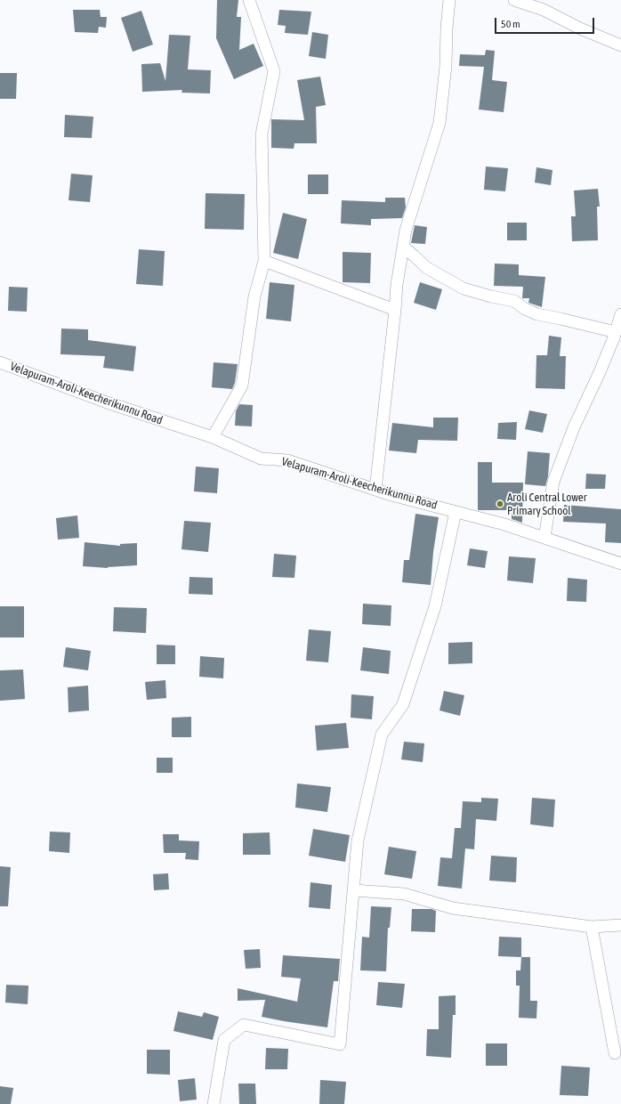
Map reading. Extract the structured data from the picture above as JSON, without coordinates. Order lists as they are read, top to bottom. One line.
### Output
{"streets":{"street":["Velapuram-Aroli-Keecherikunnu Road"]},"places":["Aroli Central Lower Primary School"],"scale_bar":"50 m"}
